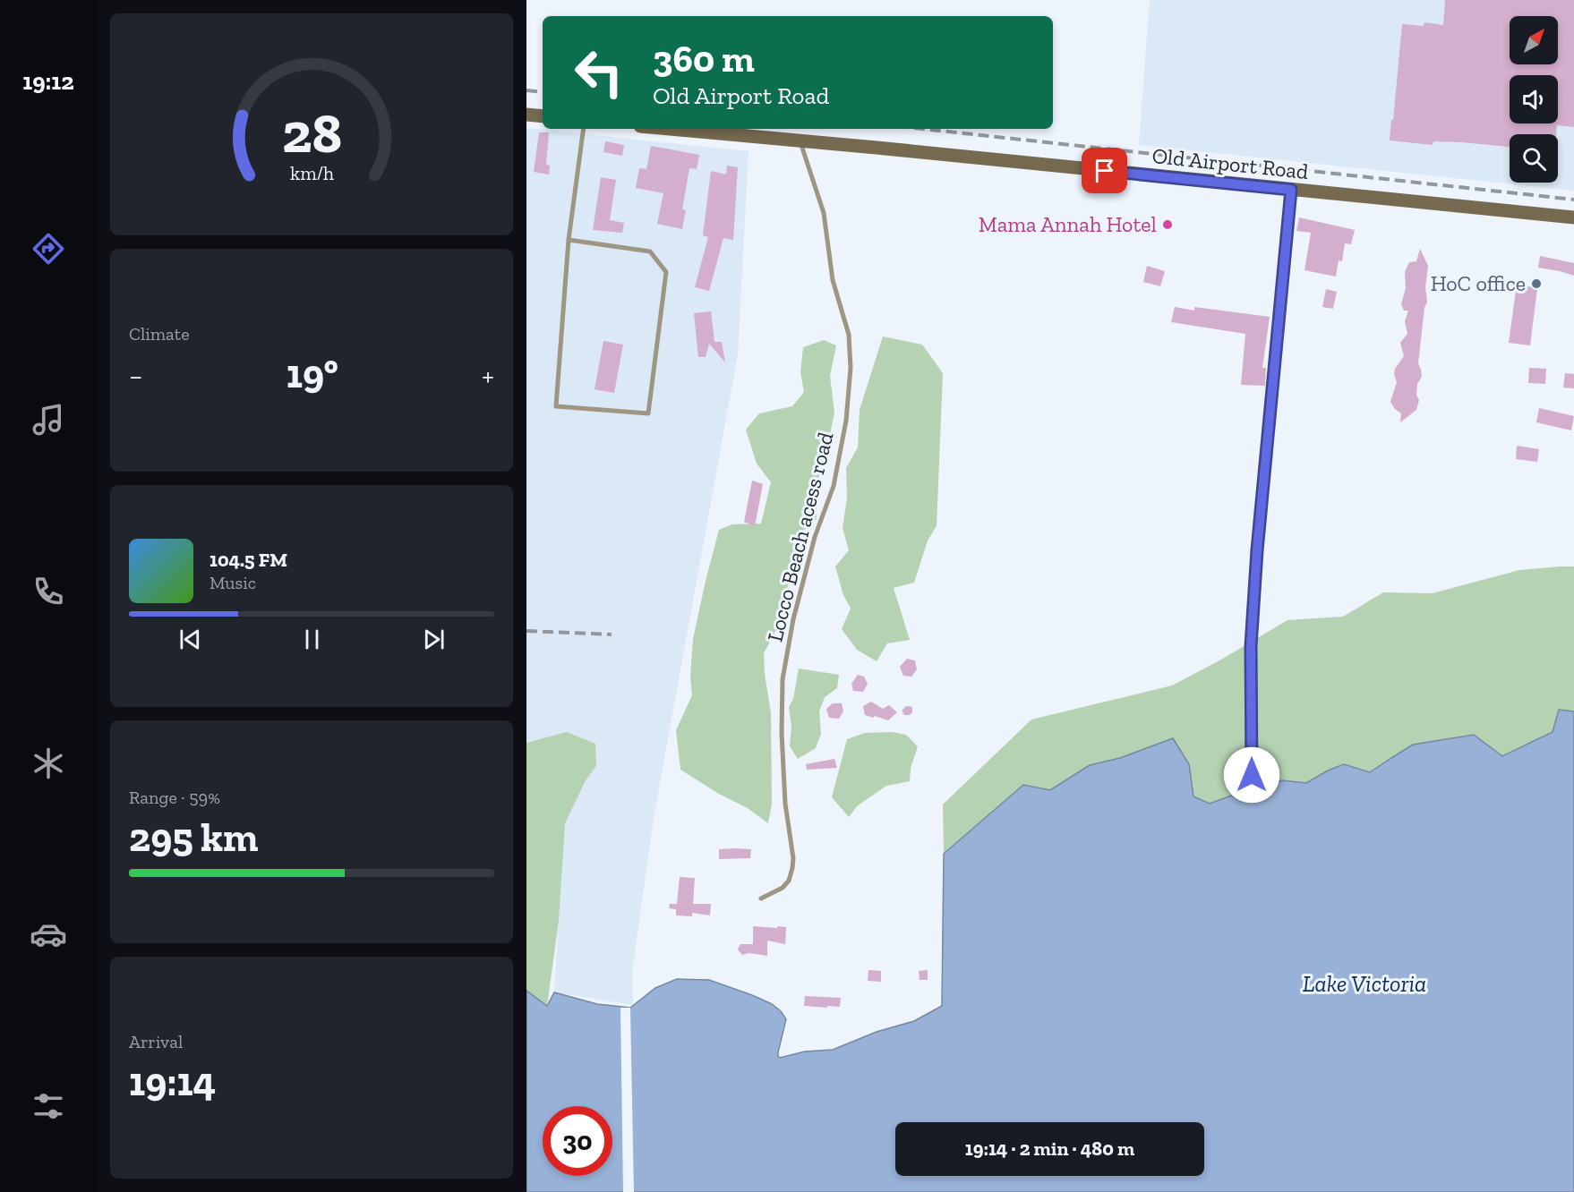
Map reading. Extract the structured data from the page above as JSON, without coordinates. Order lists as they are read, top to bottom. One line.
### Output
{"streets":{"main road":["Old Airport Road"],"lane":["Locco Beach acess road"]},"crossings":[["Old Airport Road","Locco Beach acess road"]],"water":["Lake Victoria"],"places":["Mama Annah Hotel","HoC office"],"north":"top right","page":{"tabs":"19:12","turn":["360 m","Old Airport Road"],"tile":["Climate",["Range · 59%","295 km"],["Arrival","19:14"]],"heat":["−","19°","+"],"song":["104.5 FM","Music"],"limit":"30","trip":"19:14 · 2 min · 480 m","gauge":["28","km/h"]}}
